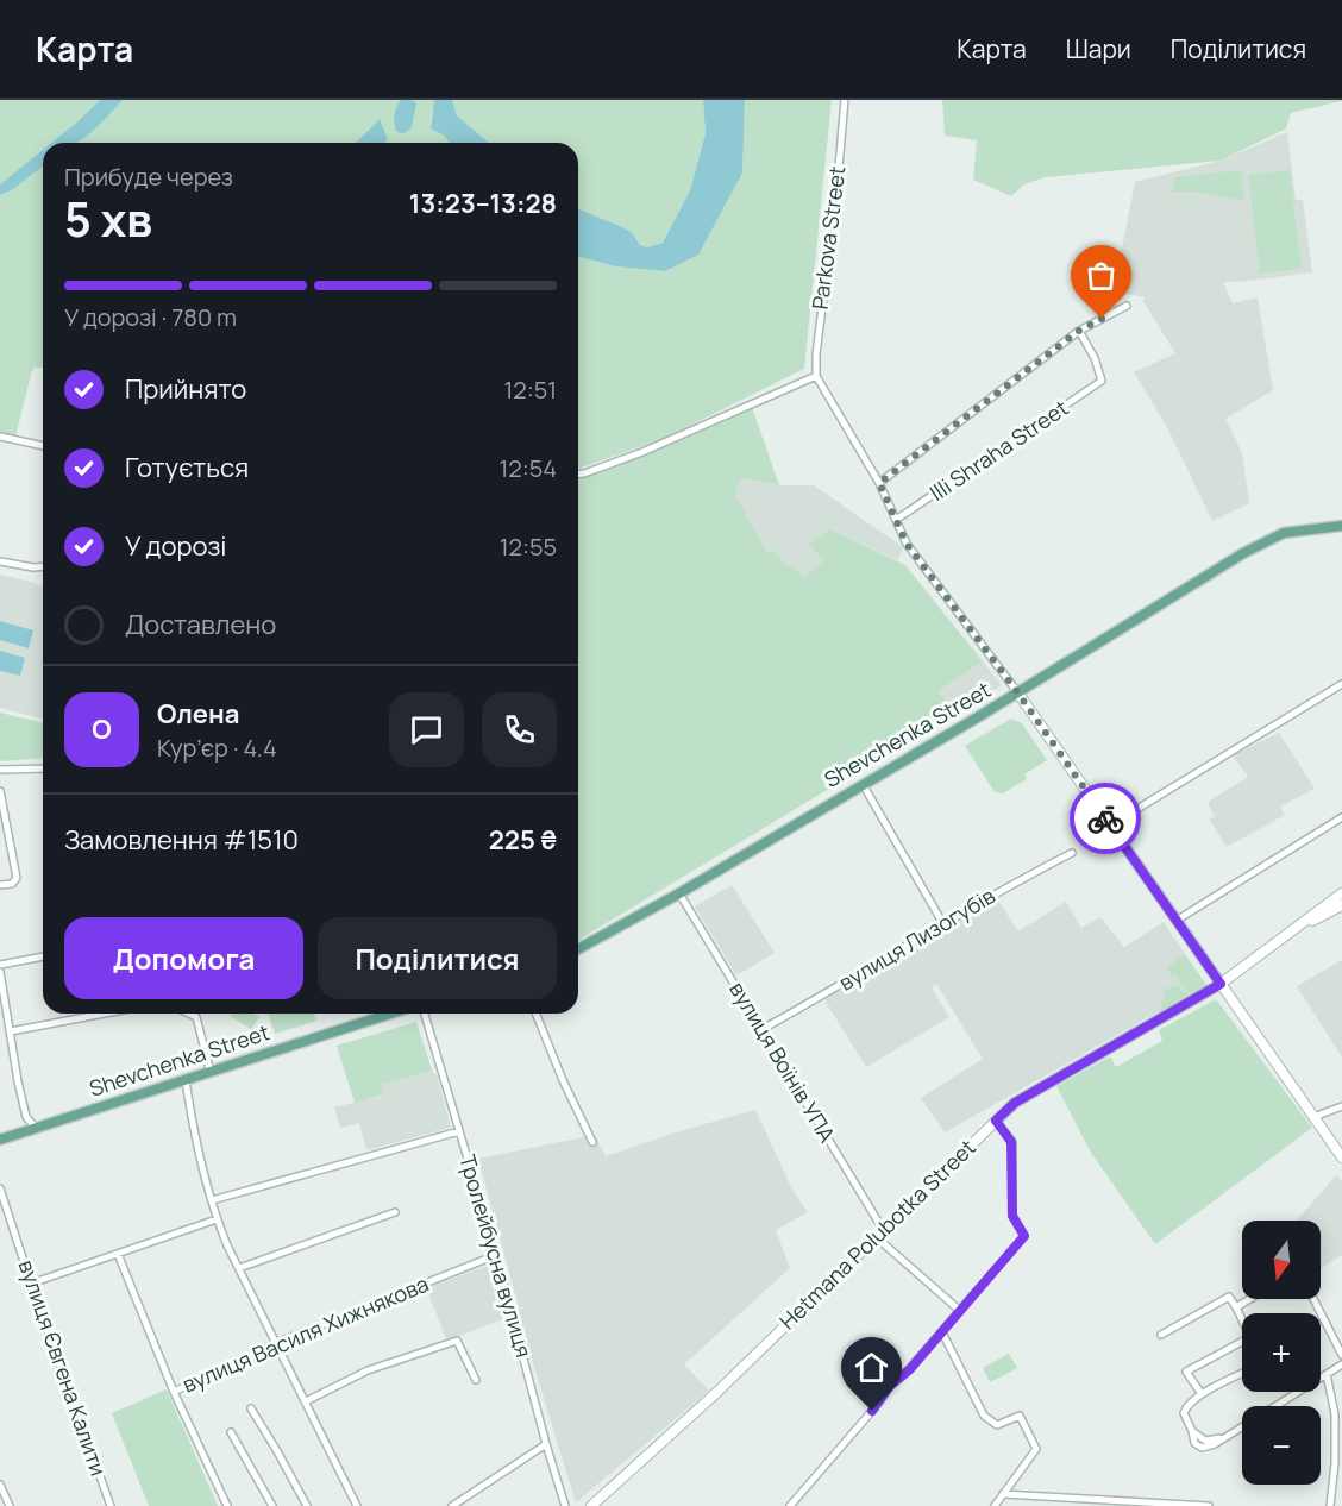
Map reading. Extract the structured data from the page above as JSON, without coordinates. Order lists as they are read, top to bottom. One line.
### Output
{"streets":{"main road":["Shevchenka Street"],"street":["Parkova Street","Illi Shraha Street","вулиця Лизогубів","вулиця Воїнів УПА","Hetmana Polubotka Street","Тролейбусна вулиця","вулиця Василя Хижнякова","вулиця Євгена Калити"]},"crossings":[["Shevchenka Street","вулиця Воїнів УПА"],["вулиця Лизогубів","вулиця Воїнів УПА"],["вулиця Воїнів УПА","Hetmana Polubotka Street"],["Тролейбусна вулиця","вулиця Василя Хижнякова"]],"north":"bottom","page":{"header":"Карта","nav":["Карта","Шари","Поділитися"],"heading":["5 хв","Прибуде через","13:23–13:28"],"panel":["Олена","Кур’єр · 4.4","Замовлення #1510","225 ₴"],"bar":"У дорозі · 780 m","list":[["Прийнято","12:51"],["Готується","12:54"],["У дорозі","12:55"],"Доставлено"],"round":"О","buttons":["Допомога","Поділитися"],"map_buttons":["+","−"]}}
